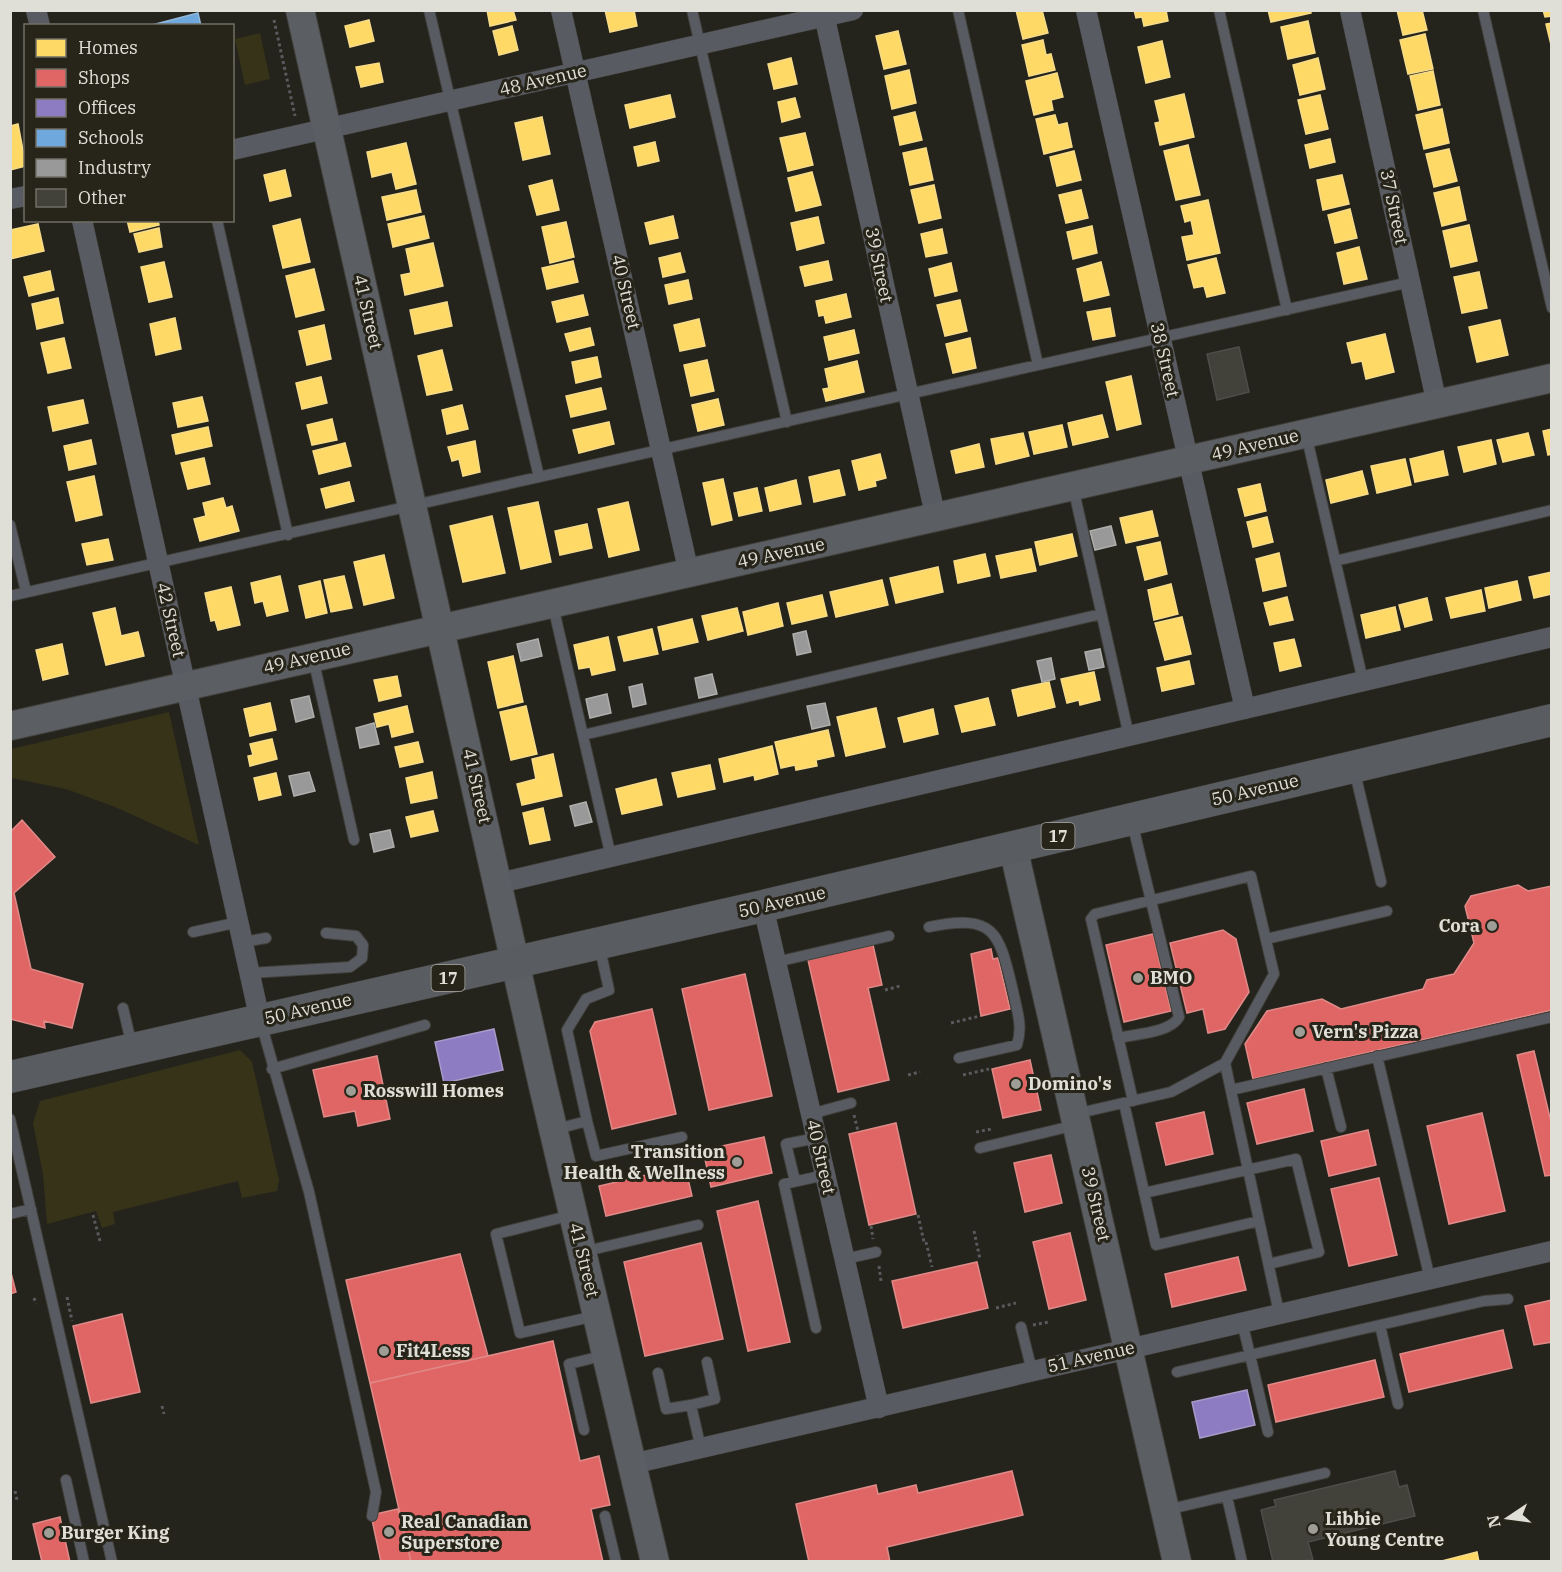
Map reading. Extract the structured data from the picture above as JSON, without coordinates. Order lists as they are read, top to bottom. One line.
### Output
{"streets":{"main road":["50 Avenue","17"],"street":["48 Avenue","37 Street","39 Street","40 Street","41 Street","38 Street","49 Avenue","42 Street","51 Avenue"]},"crossings":[["48 Avenue","39 Street"],["48 Avenue","40 Street"],["48 Avenue","41 Street"],["37 Street","49 Avenue"],["39 Street","49 Avenue"],["39 Street","50 Avenue"],["39 Street","51 Avenue"],["40 Street","49 Avenue"],["40 Street","50 Avenue"],["40 Street","51 Avenue"],["41 Street","49 Avenue"],["41 Street","50 Avenue"],["41 Street","51 Avenue"],["38 Street","49 Avenue"],["49 Avenue","42 Street"],["42 Street","50 Avenue"]],"places":["Cora","BMO","Vern's Pizza","Domino's","Rosswill Homes","Transition Health & Wellness","Fit4Less","Libbie Young Centre","Real Canadian Superstore","Burger King"],"legend":["Homes","Shops","Offices","Schools","Industry","Other"],"north":"left"}
